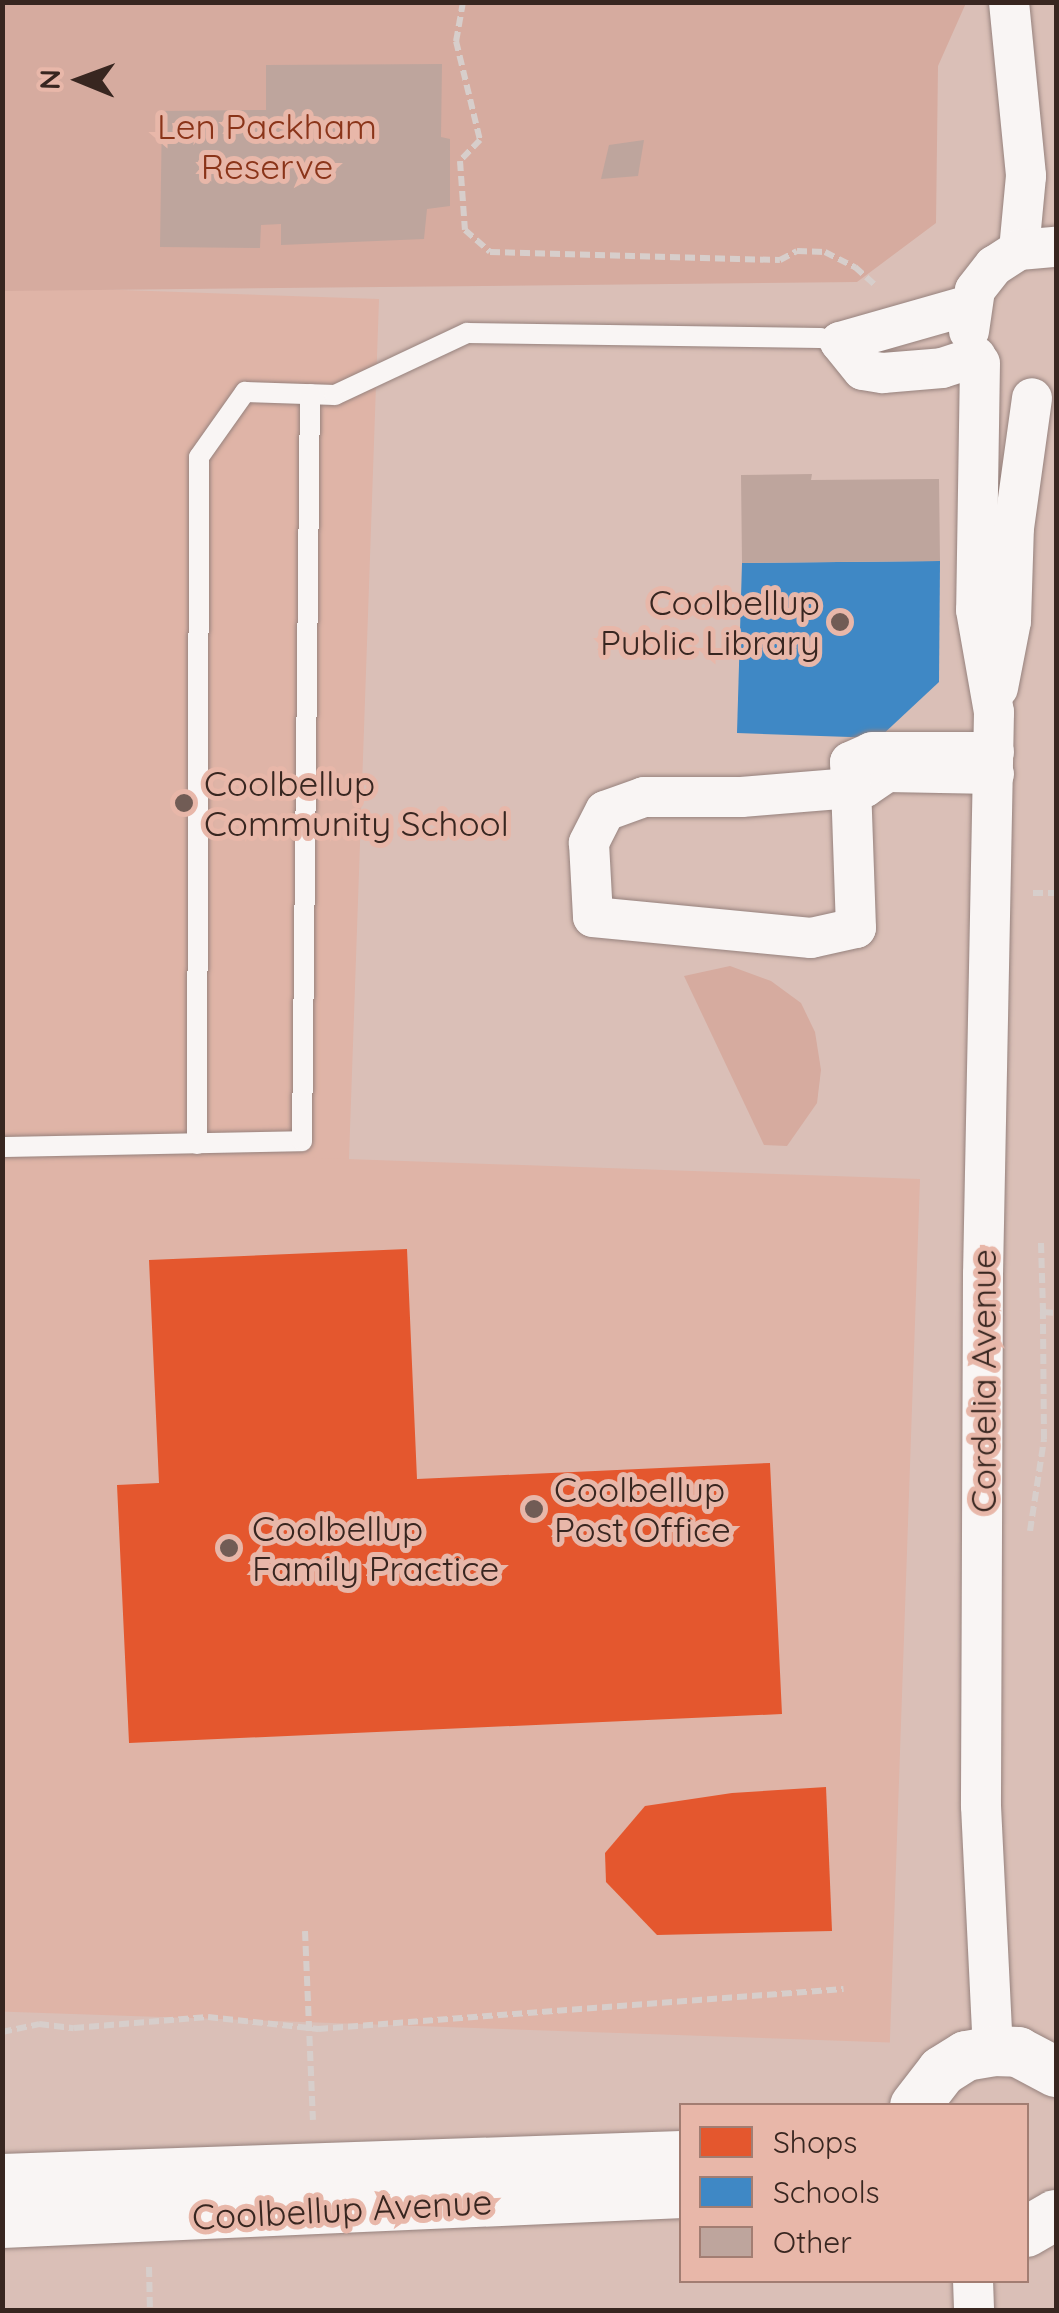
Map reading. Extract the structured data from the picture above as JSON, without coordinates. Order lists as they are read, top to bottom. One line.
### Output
{"streets":{"street":["Cordelia Avenue","Coolbellup Avenue"]},"parks":["Len Packham Reserve"],"places":["Coolbellup Public Library","Coolbellup Community School","Coolbellup Post Office","Coolbellup Family Practice"],"legend":["Shops","Schools","Other"],"north":"left"}
